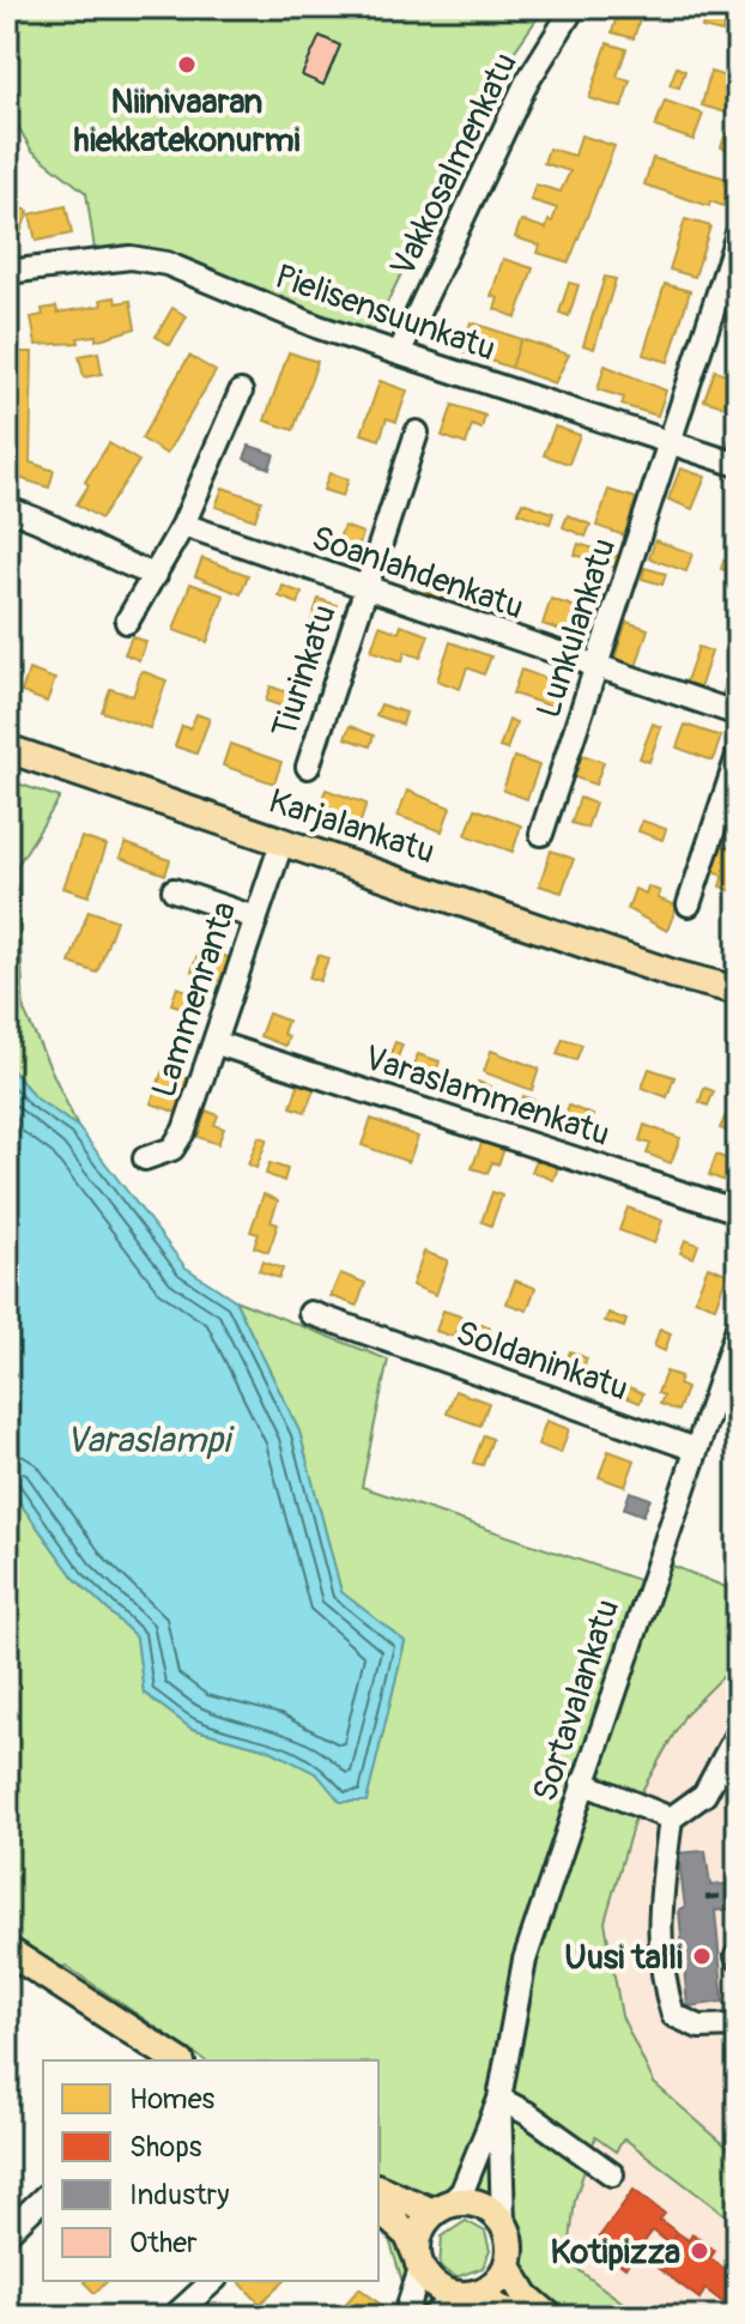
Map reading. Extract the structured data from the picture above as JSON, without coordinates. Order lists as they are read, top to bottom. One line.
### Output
{"streets":{"main road":["Karjalankatu"],"street":["Vakkosalmenkatu","Pielisensuunkatu","Soanlahdenkatu","Lunkulankatu","Tiurinkatu","Lammenranta","Varaslammenkatu","Soldaninkatu","Sortavalankatu"]},"crossings":[["Vakkosalmenkatu","Pielisensuunkatu"],["Pielisensuunkatu","Lunkulankatu"],["Soanlahdenkatu","Lunkulankatu"],["Soanlahdenkatu","Tiurinkatu"],["Karjalankatu","Lammenranta"],["Lammenranta","Varaslammenkatu"],["Soldaninkatu","Sortavalankatu"]],"water":["Varaslampi"],"places":["Niinivaaran hiekkatekonurmi","Uusi talli","Kotipizza"],"legend":["Homes","Shops","Industry","Other"]}
